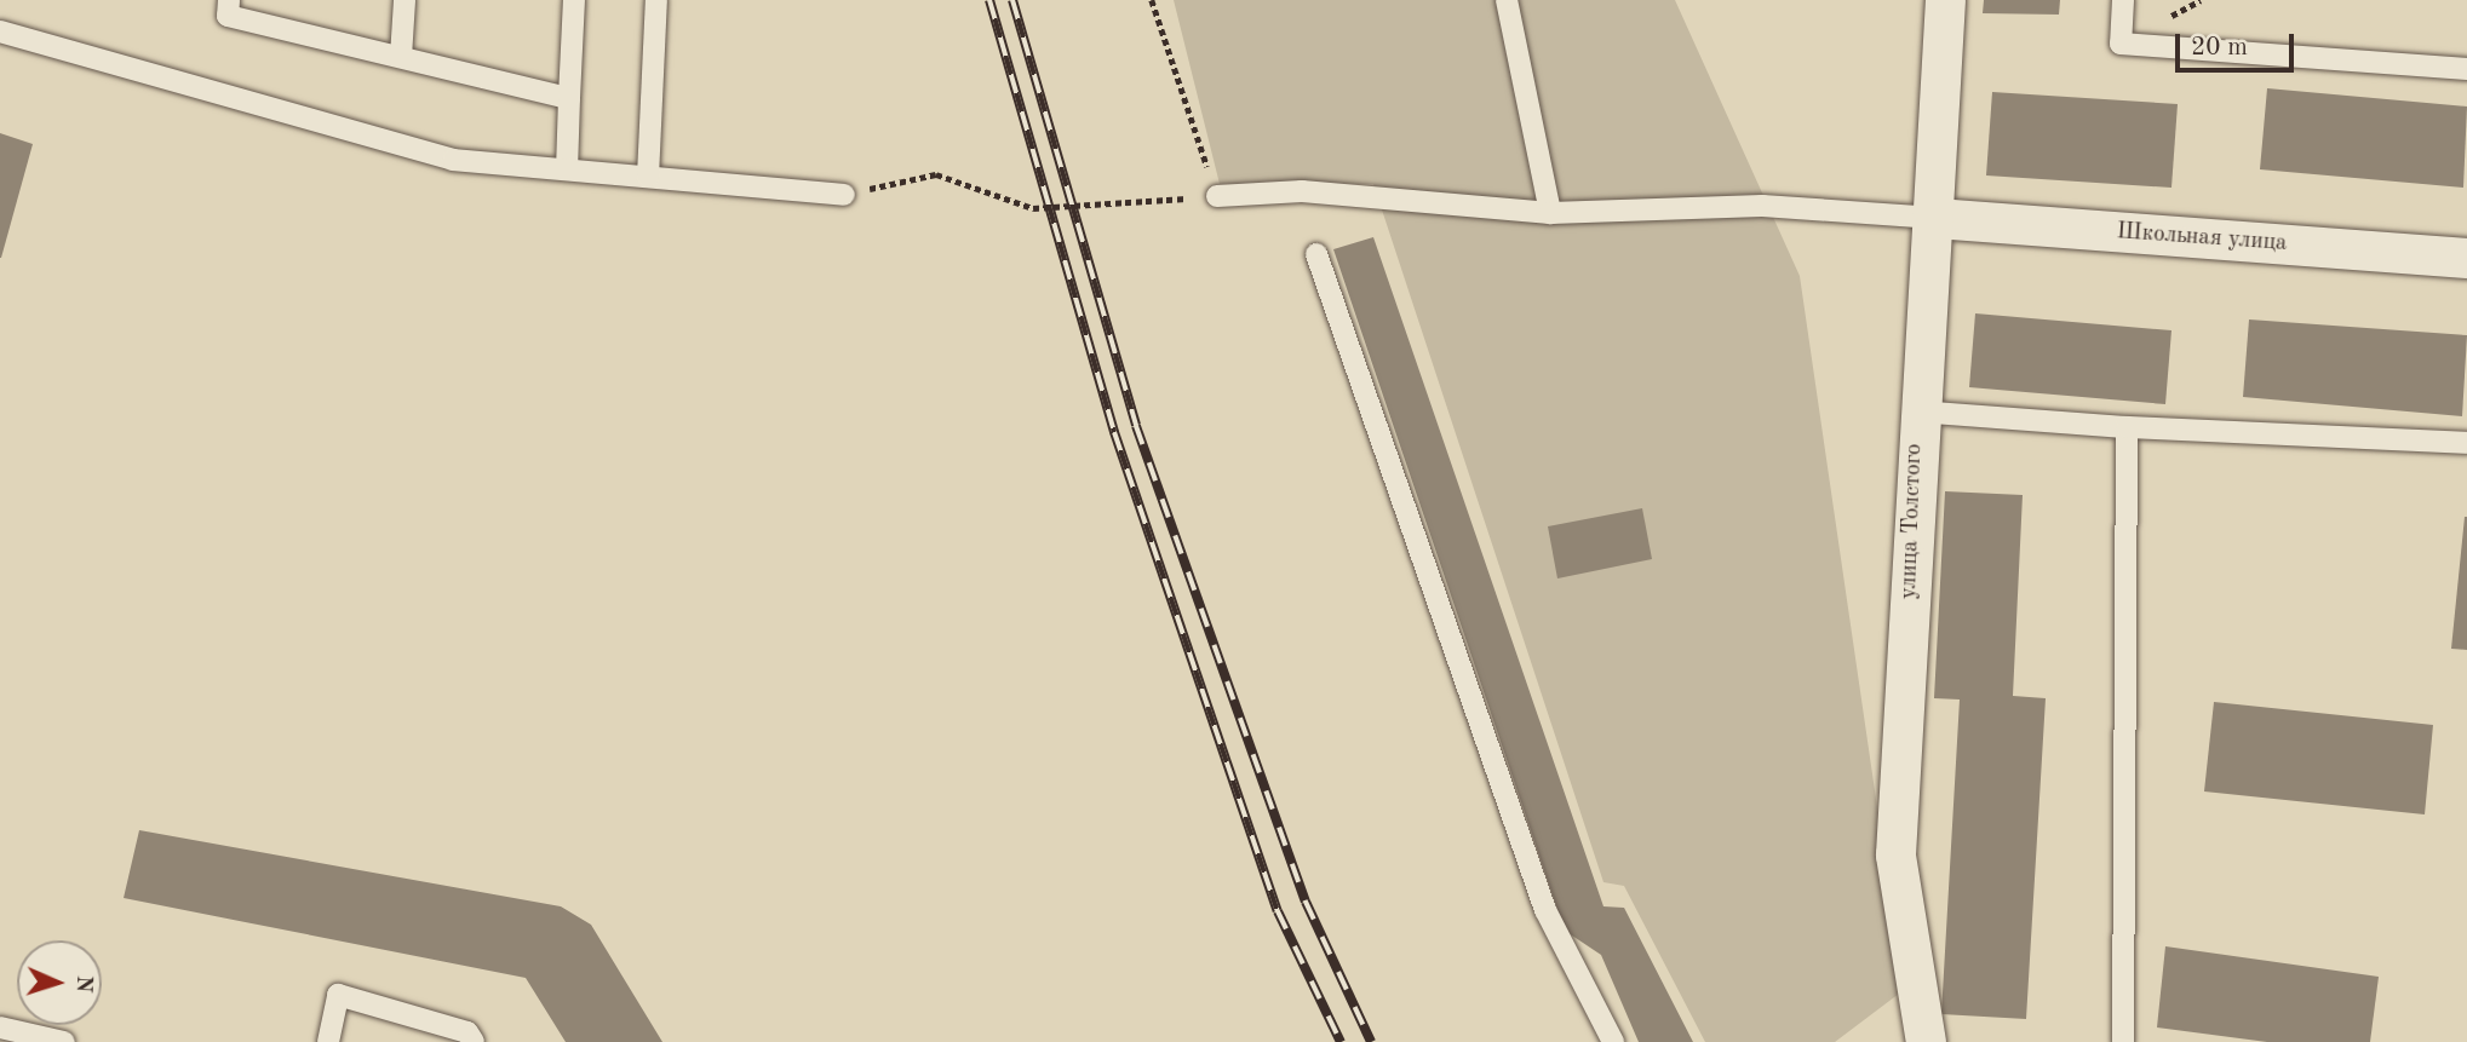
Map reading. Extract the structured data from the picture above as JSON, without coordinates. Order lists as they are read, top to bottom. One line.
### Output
{"streets":{"street":["Школьная улица","улица Толстого"]},"crossings":[["Школьная улица","улица Толстого"]],"scale_bar":"20 m","north":"right"}
